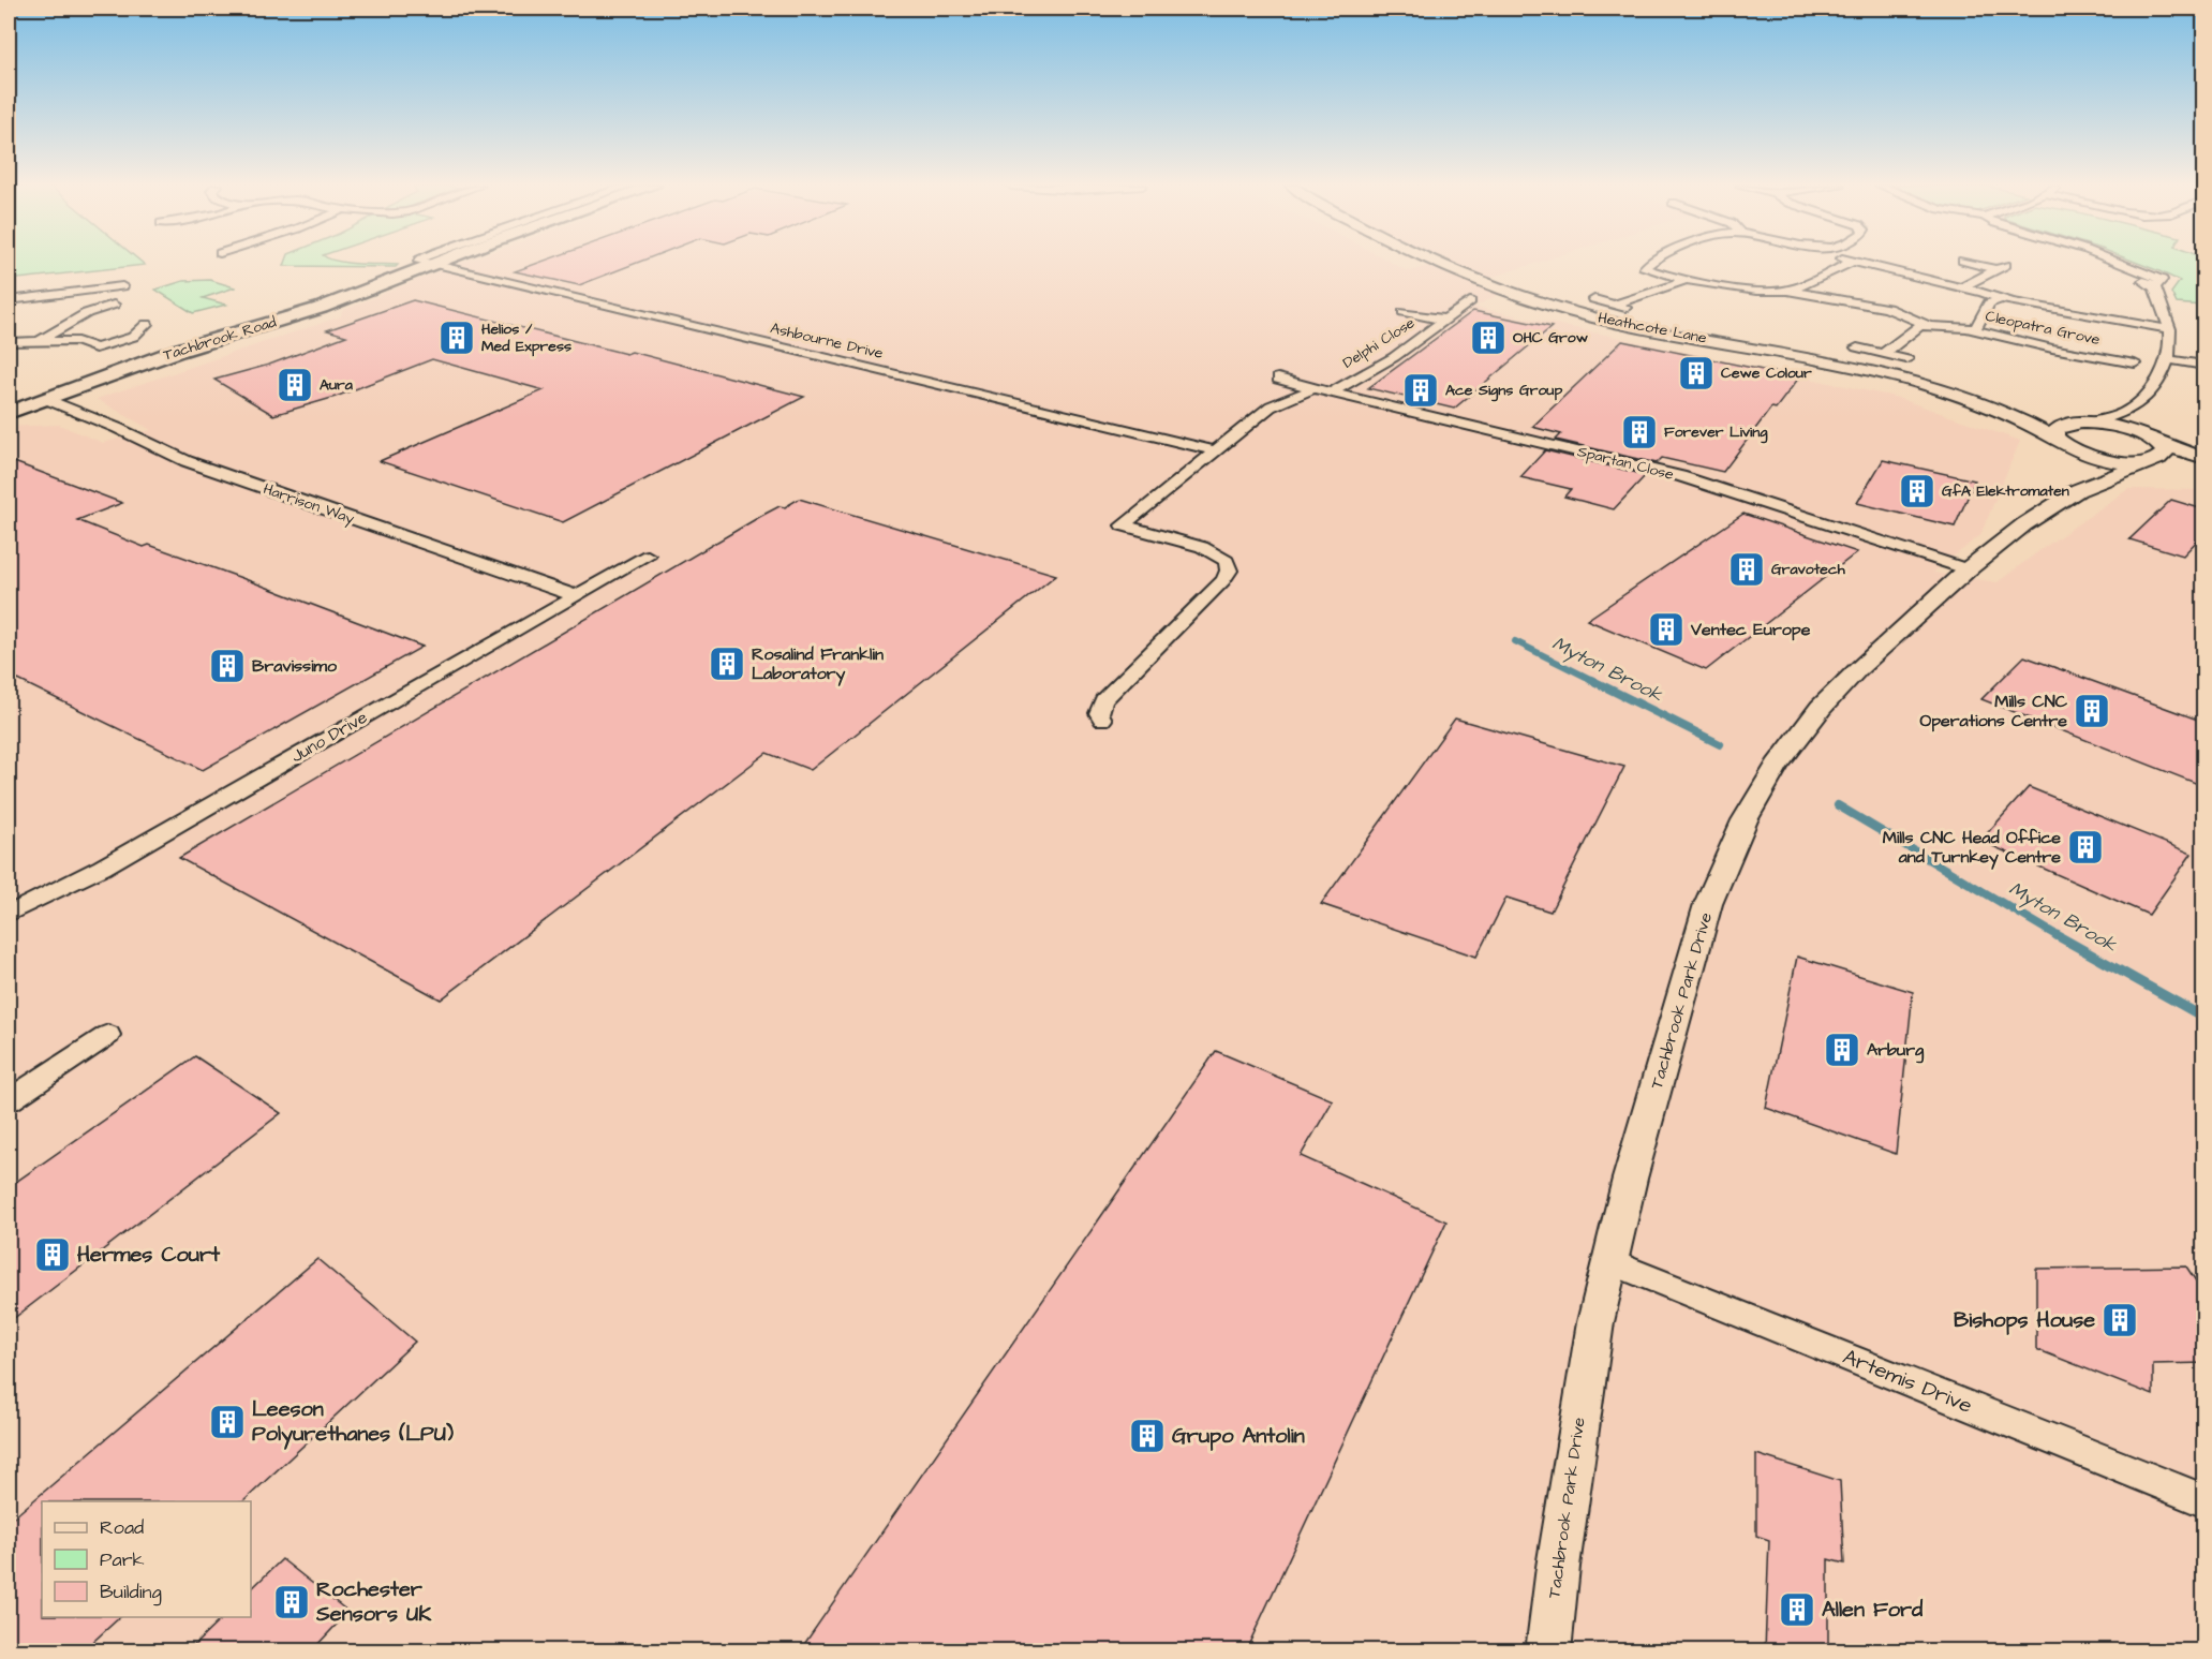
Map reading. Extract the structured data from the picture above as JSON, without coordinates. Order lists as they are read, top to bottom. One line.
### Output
{"streets":{"main road":["Tachbrook Road"],"street":["Heathcote Lane","Cleopatra Grove","Ashbourne Drive","Delphi Close","Spartan Close","Harrison Way","Juno Drive","Tachbrook Park Drive","Artemis Drive"]},"crossings":[["Heathcote Lane","Tachbrook Park Drive"],["Tachbrook Road","Ashbourne Drive"],["Tachbrook Road","Harrison Way"],["Delphi Close","Spartan Close"],["Spartan Close","Tachbrook Park Drive"],["Harrison Way","Juno Drive"],["Tachbrook Park Drive","Artemis Drive"]],"water":["Myton Brook"],"places":{"building":["Helios / Med Express","OHC Grow","Cewe Colour","Aura","Ace Signs Group","Forever Living","GfA Elektromaten","Gravotech","Ventec Europe","Rosalind Franklin Laboratory","Bravissimo","Mills CNC Operations Centre","Mills CNC Head Office and Turnkey Centre","Arburg","Hermes Court","Bishops House","Leeson Polyurethanes (LPU)","Grupo Antolin","Rochester Sensors UK","Allen Ford"]},"legend":["Road","Park","Building"]}
